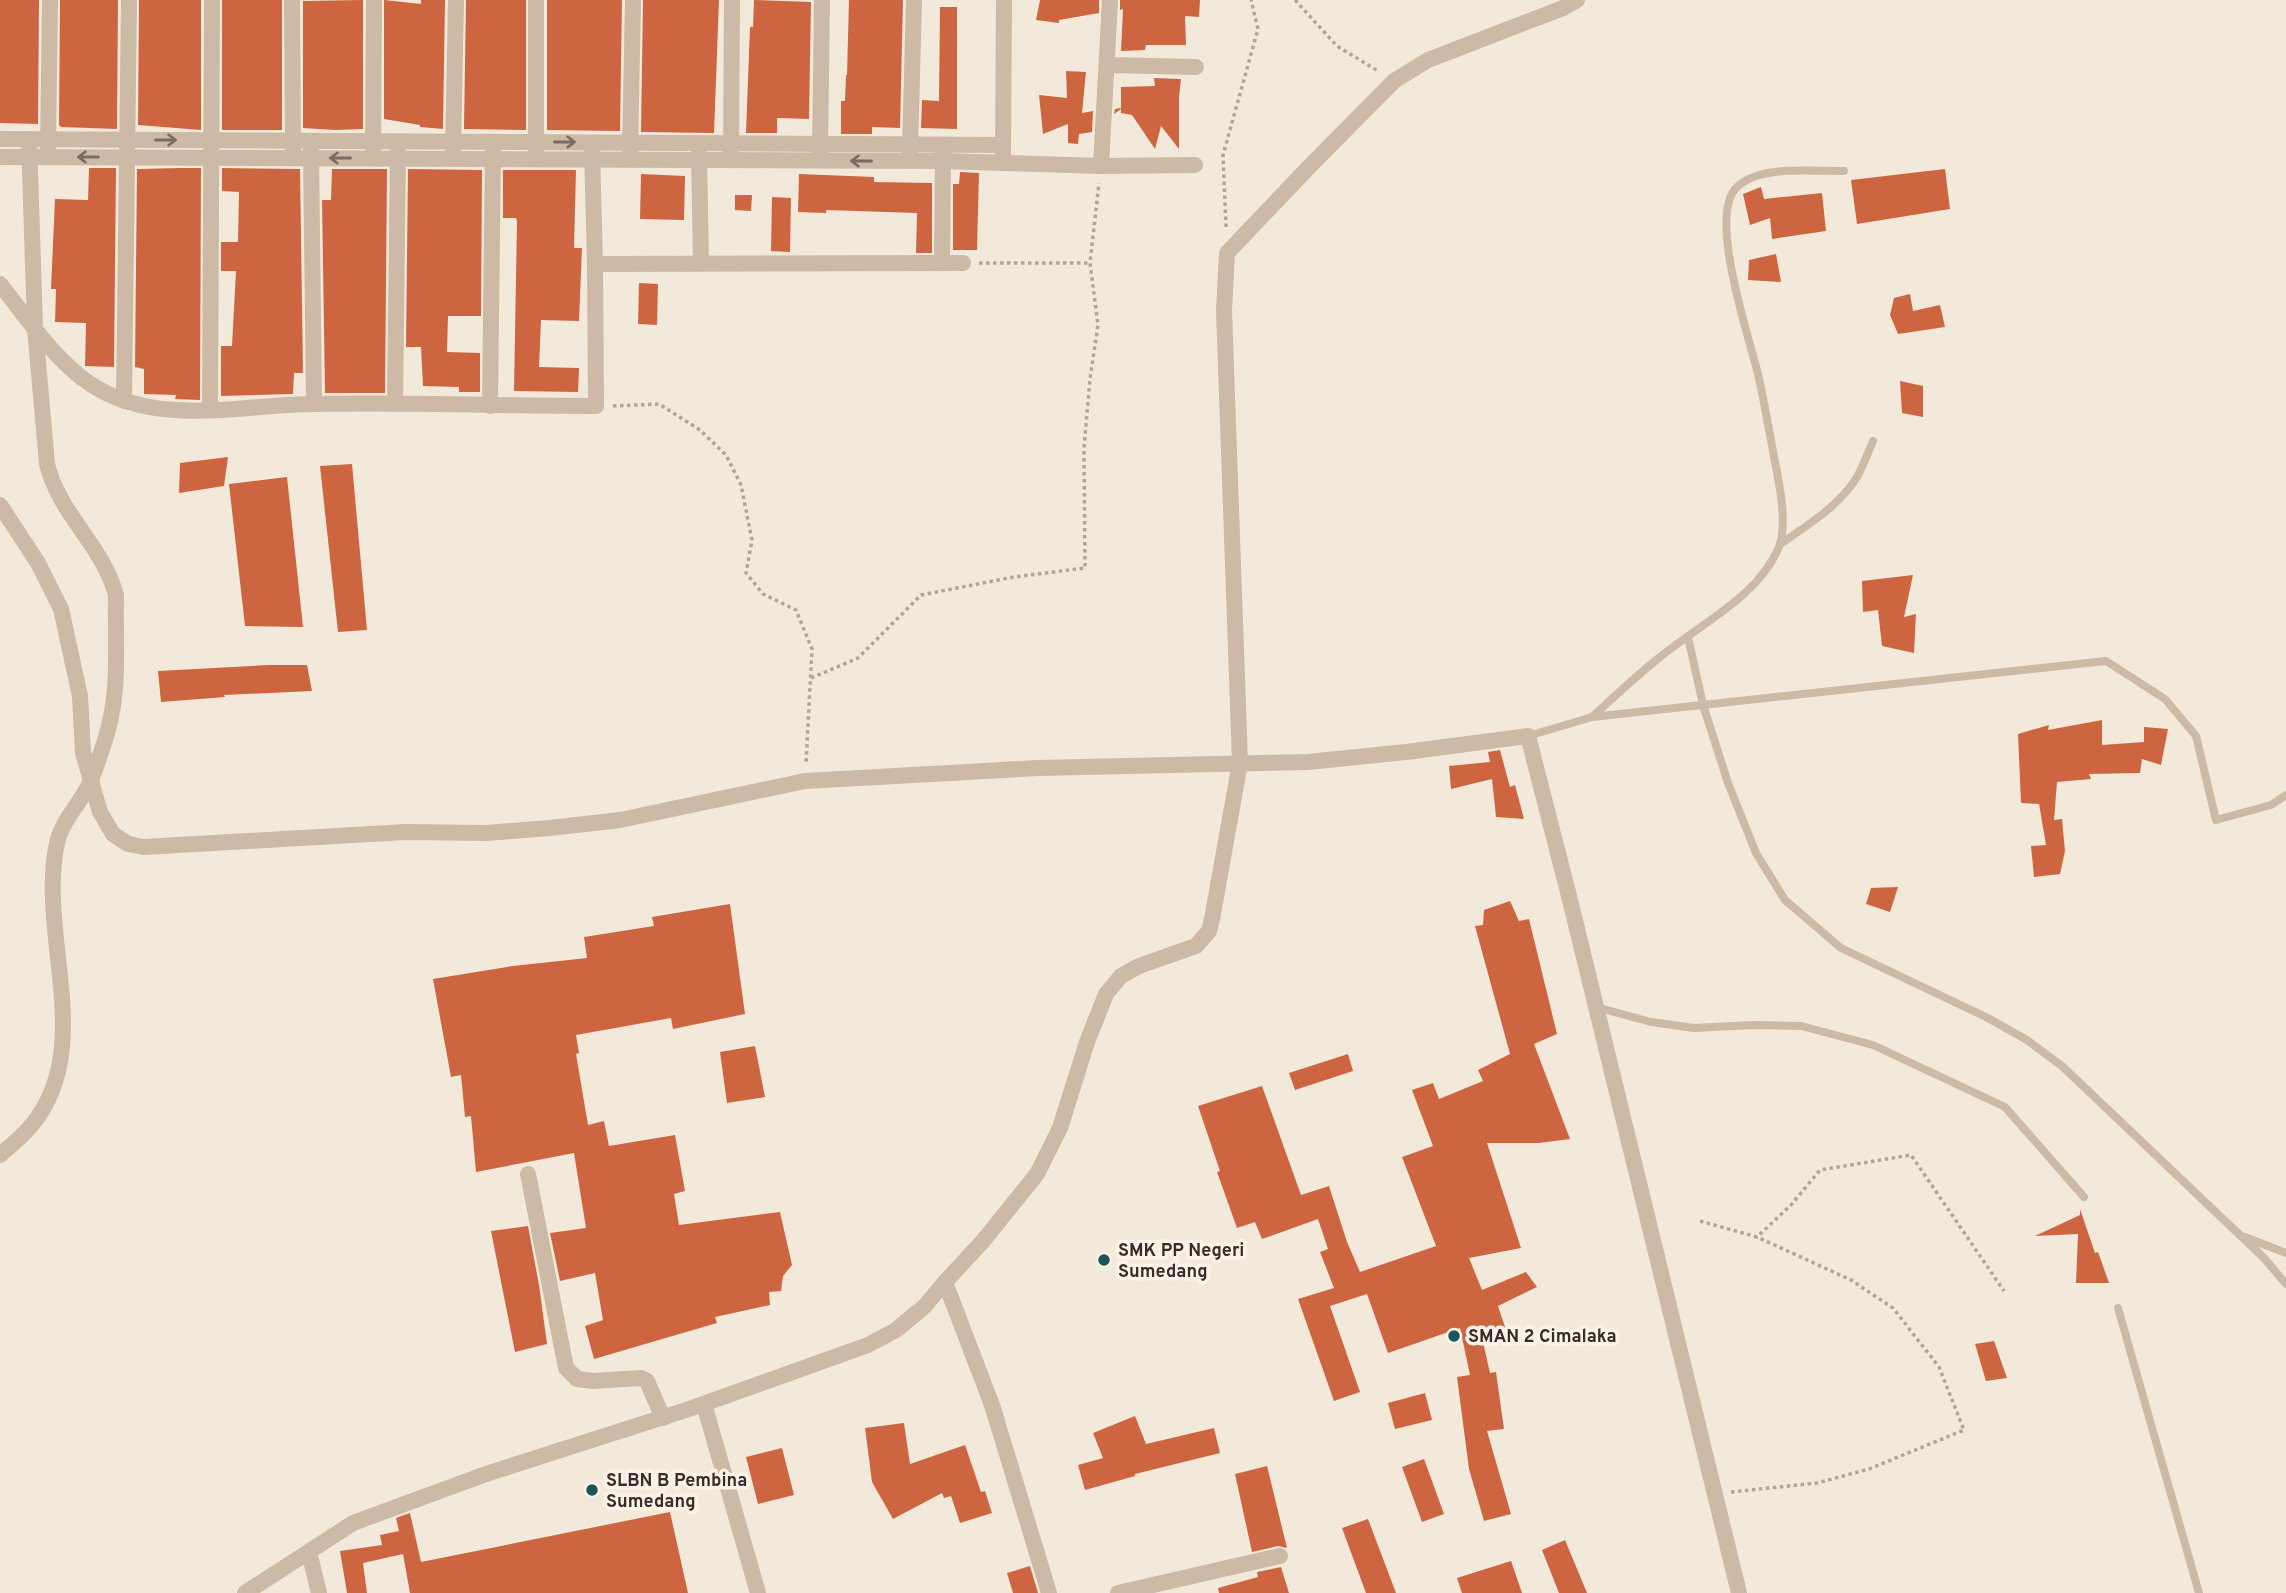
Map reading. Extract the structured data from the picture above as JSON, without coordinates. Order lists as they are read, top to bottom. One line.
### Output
{"places":["SMK PP Negeri Sumedang","SMAN 2 Cimalaka","SLBN B Pembina Sumedang"]}
